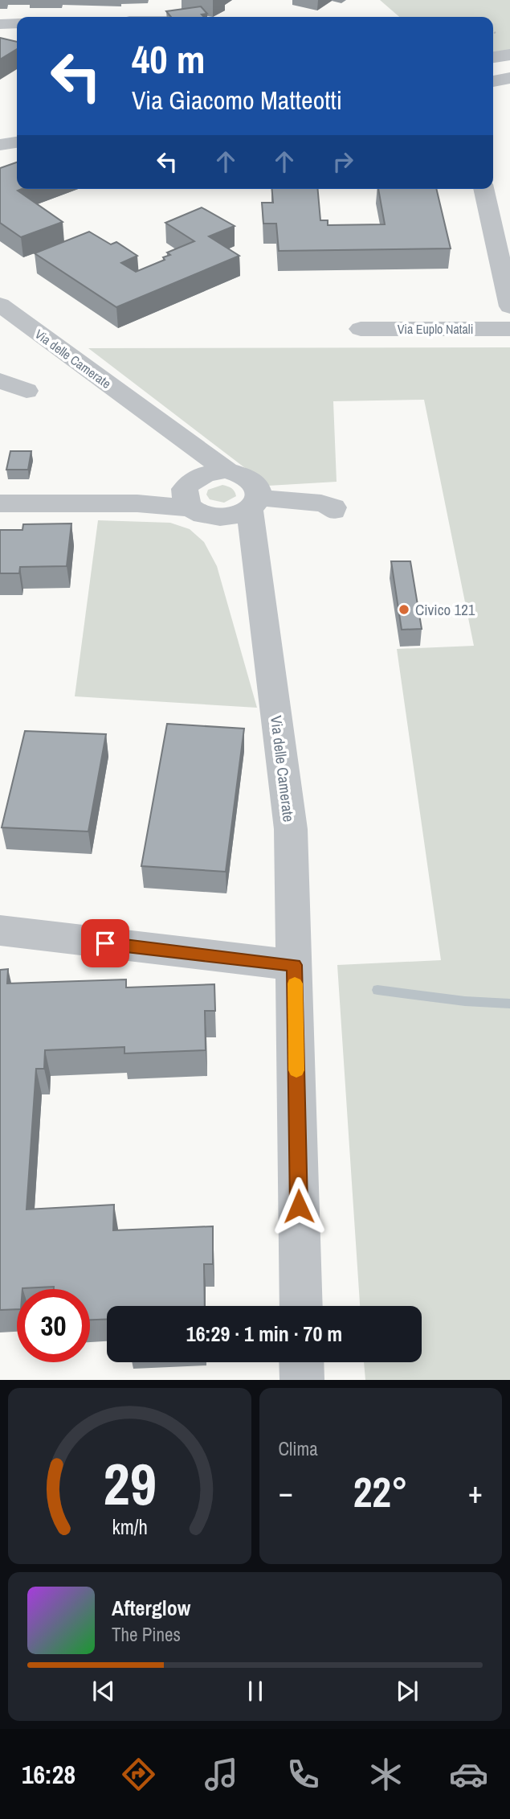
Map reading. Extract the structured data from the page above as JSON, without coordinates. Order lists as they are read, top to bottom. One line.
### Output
{"streets":{"street":["Via Euplo Natali","Via delle Camerate"]},"places":["Civico 121"],"page":{"turn":["40 m","Via Giacomo Matteotti"],"limit":"30","trip":"16:29 · 1 min · 70 m","tile":"Clima","heat":["−","22°","+"],"song":["Afterglow","The Pines"],"tabs":"16:28","gauge":["29","km/h"]}}
